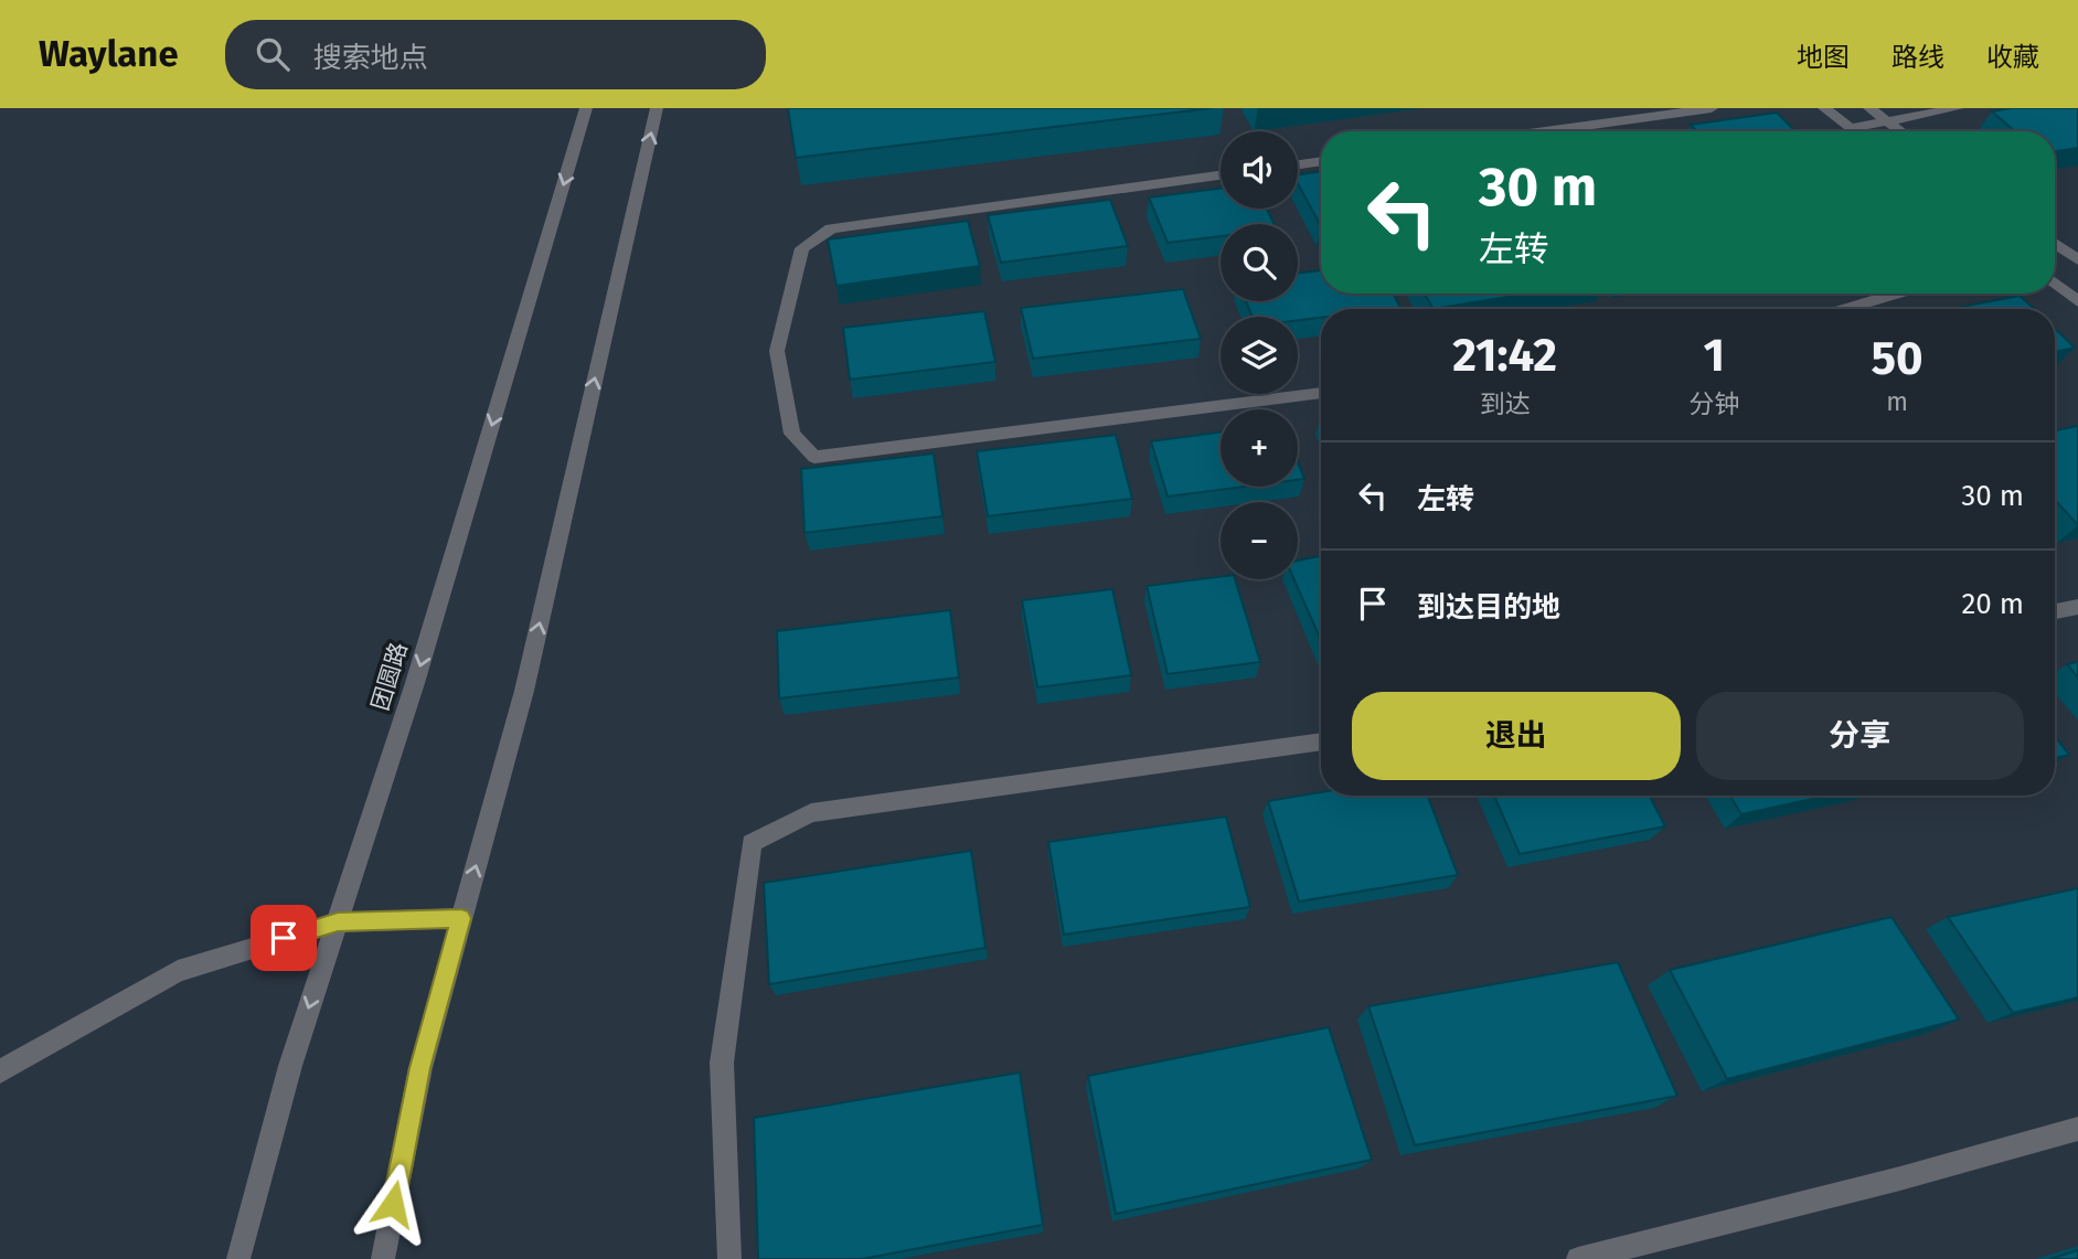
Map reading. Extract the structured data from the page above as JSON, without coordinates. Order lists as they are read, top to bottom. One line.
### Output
{"streets":{"street":["团圆路"]},"page":{"header":"Waylane","search":"搜索地点","nav":["地图","路线","收藏"],"map_buttons":["+","−"],"turn":["30 m","左转"],"eta":["21:42","到达","1","分钟","50","m"],"list":[{"name":"左转","value":"30 m"},{"name":"到达目的地","value":"20 m"}],"buttons":["退出","分享"]}}
